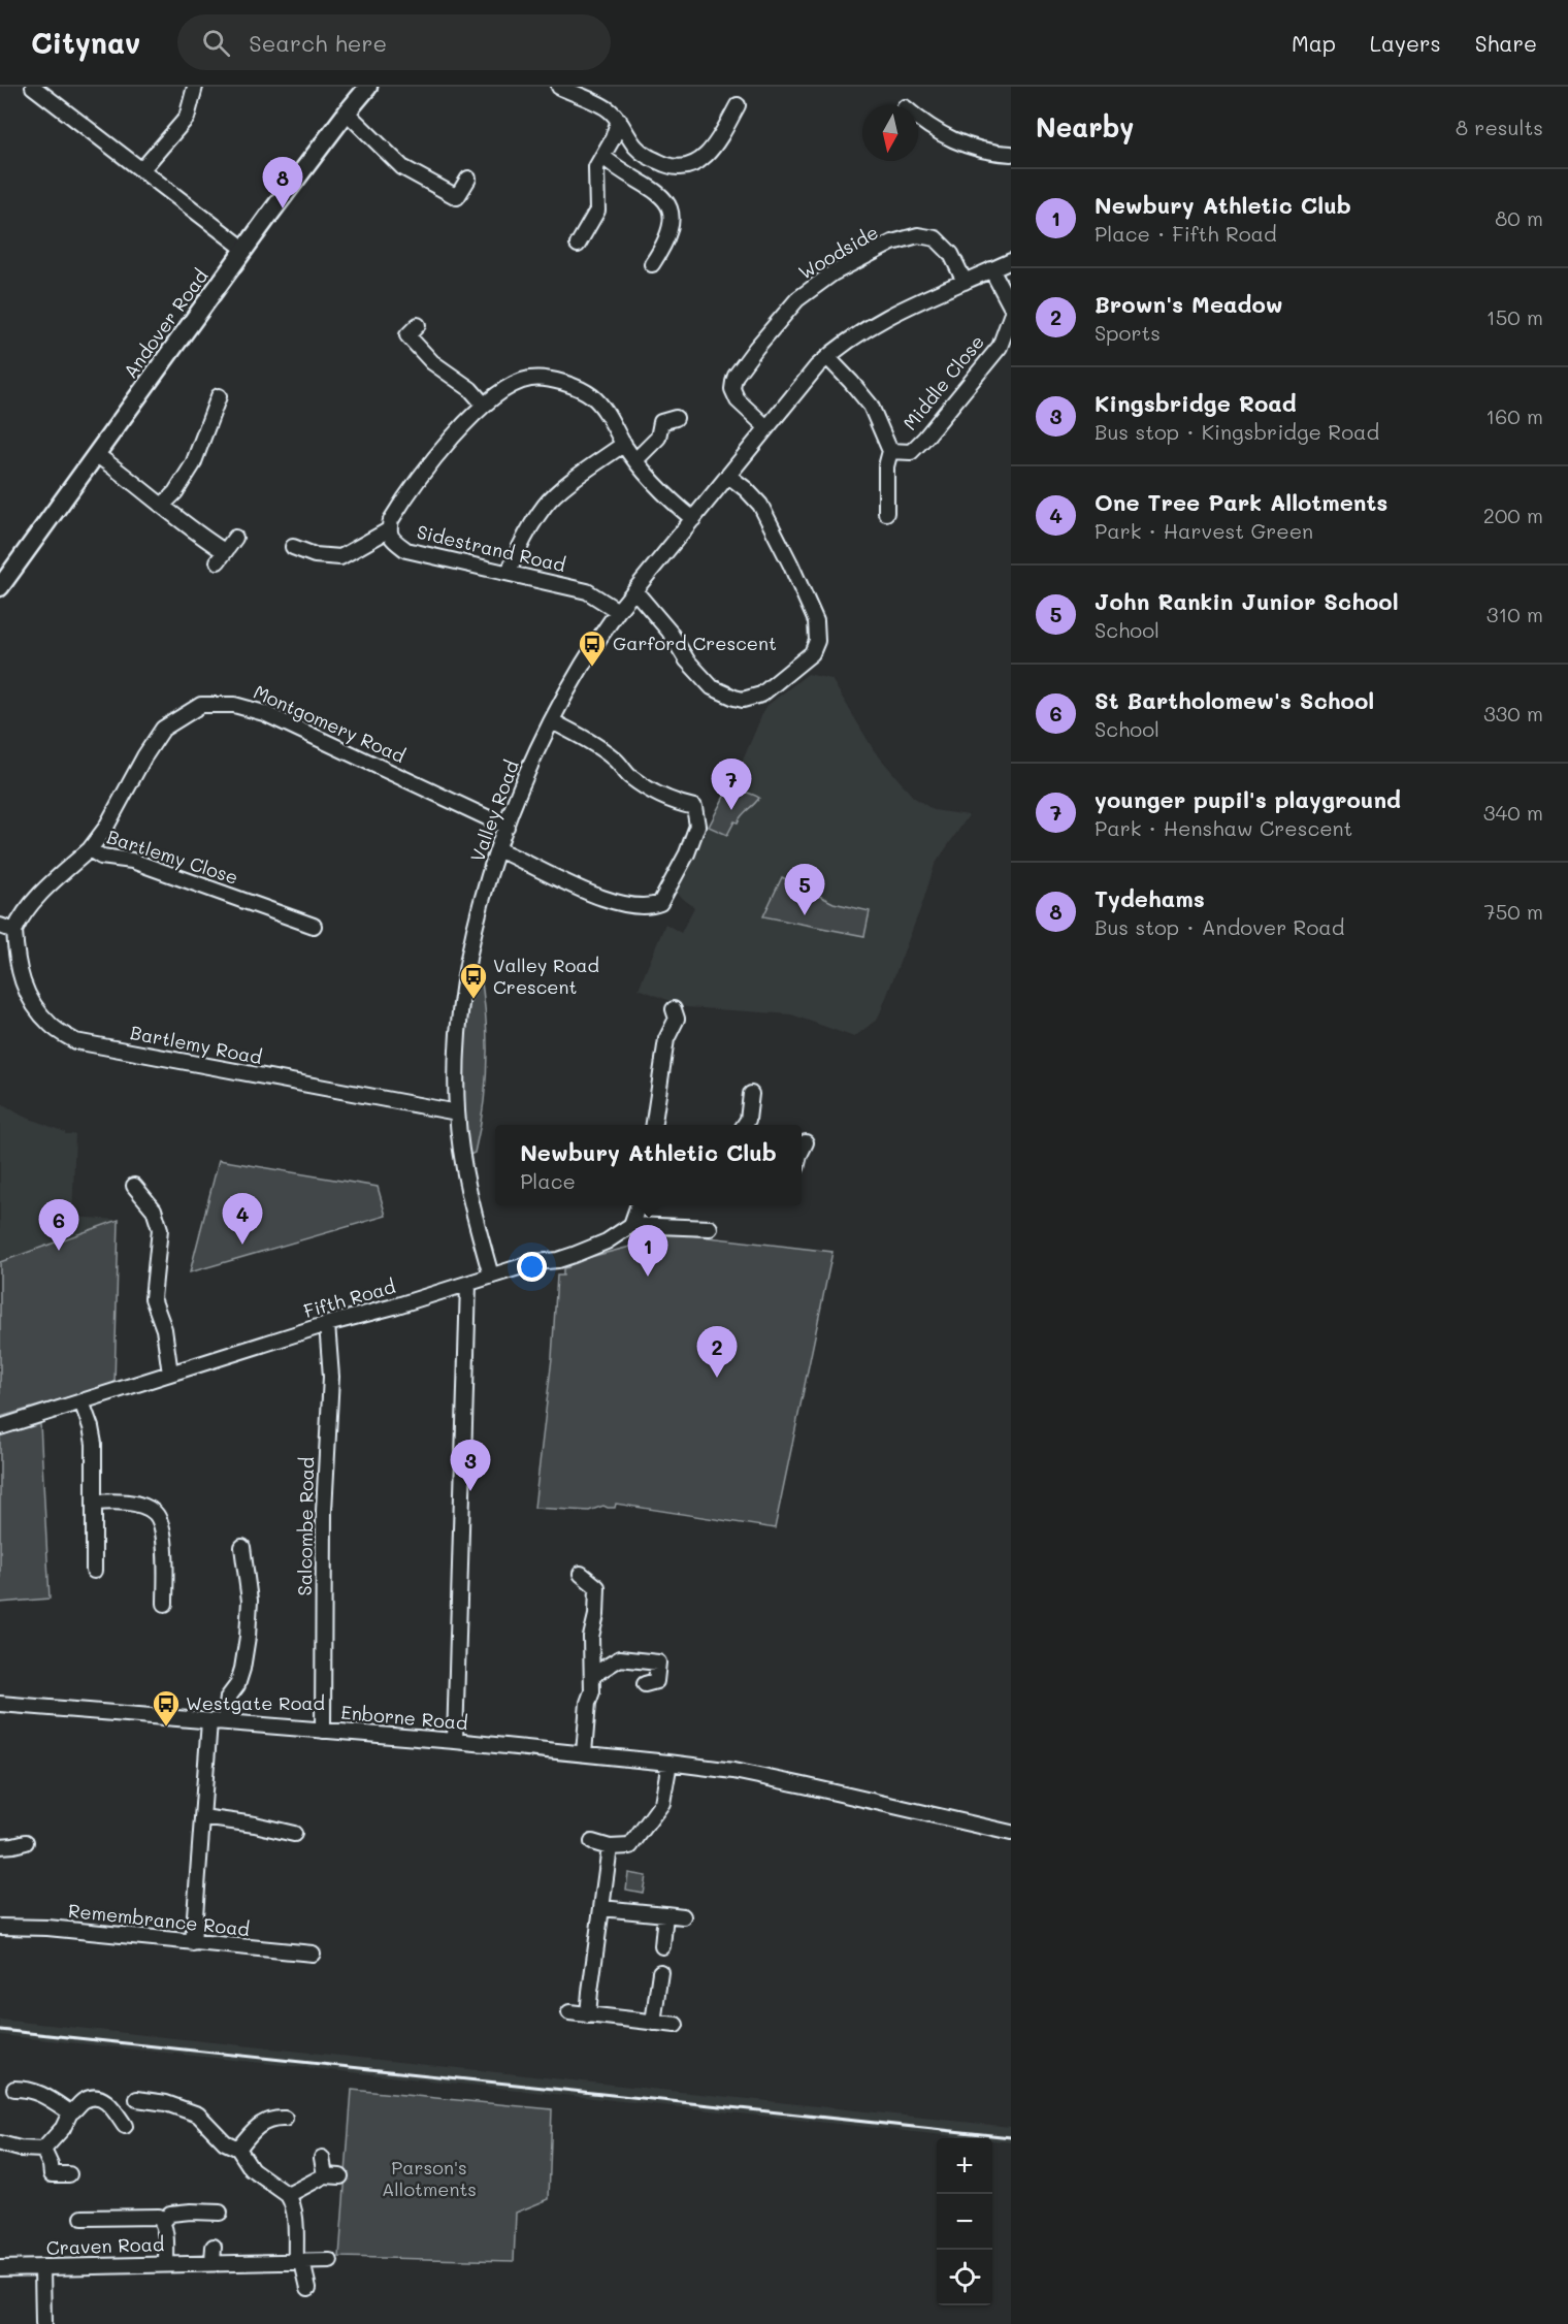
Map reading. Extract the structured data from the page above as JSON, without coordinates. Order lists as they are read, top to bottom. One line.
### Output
{"streets":{"main road":["Andover Road"],"street":["Woodside","Middle Close","Sidestrand Road","Montgomery Road","Valley Road","Bartlemy Close","Bartlemy Road","Fifth Road","Salcombe Road","Enborne Road","Remembrance Road","Craven Road"]},"crossings":[["Woodside","Valley Road"],["Middle Close","Valley Road"],["Sidestrand Road","Valley Road"],["Montgomery Road","Valley Road"],["Montgomery Road","Bartlemy Close"],["Valley Road","Bartlemy Road"],["Valley Road","Fifth Road"],["Bartlemy Close","Bartlemy Road"],["Fifth Road","Salcombe Road"],["Salcombe Road","Enborne Road"]],"parks":["Parson's Allotments"],"places":{"bus stop":["Garford Crescent","Valley Road Crescent","Westgate Road"]},"north":"bottom","page":{"header":"Citynav","search":"Search here","nav":["Map","Layers","Share"],"heading":["Nearby","8 results"],"pins":["8","7","5","4","6","1","2","3"],"list":[{"mark":"1","name":"Newbury Athletic Club","note":"Place · Fifth Road","value":"80 m"},{"mark":"2","name":"Brown's Meadow","note":"Sports","value":"150 m"},{"mark":"3","name":"Kingsbridge Road","note":"Bus stop · Kingsbridge Road","value":"160 m"},{"mark":"4","name":"One Tree Park Allotments","note":"Park · Harvest Green","value":"200 m"},{"mark":"5","name":"John Rankin Junior School","note":"School","value":"310 m"},{"mark":"6","name":"St Bartholomew's School","note":"School","value":"330 m"},{"mark":"7","name":"younger pupil's playground","note":"Park · Henshaw Crescent","value":"340 m"},{"mark":"8","name":"Tydehams","note":"Bus stop · Andover Road","value":"750 m"}],"popup":["Newbury Athletic Club","Place"],"map_buttons":["+","−"]}}
